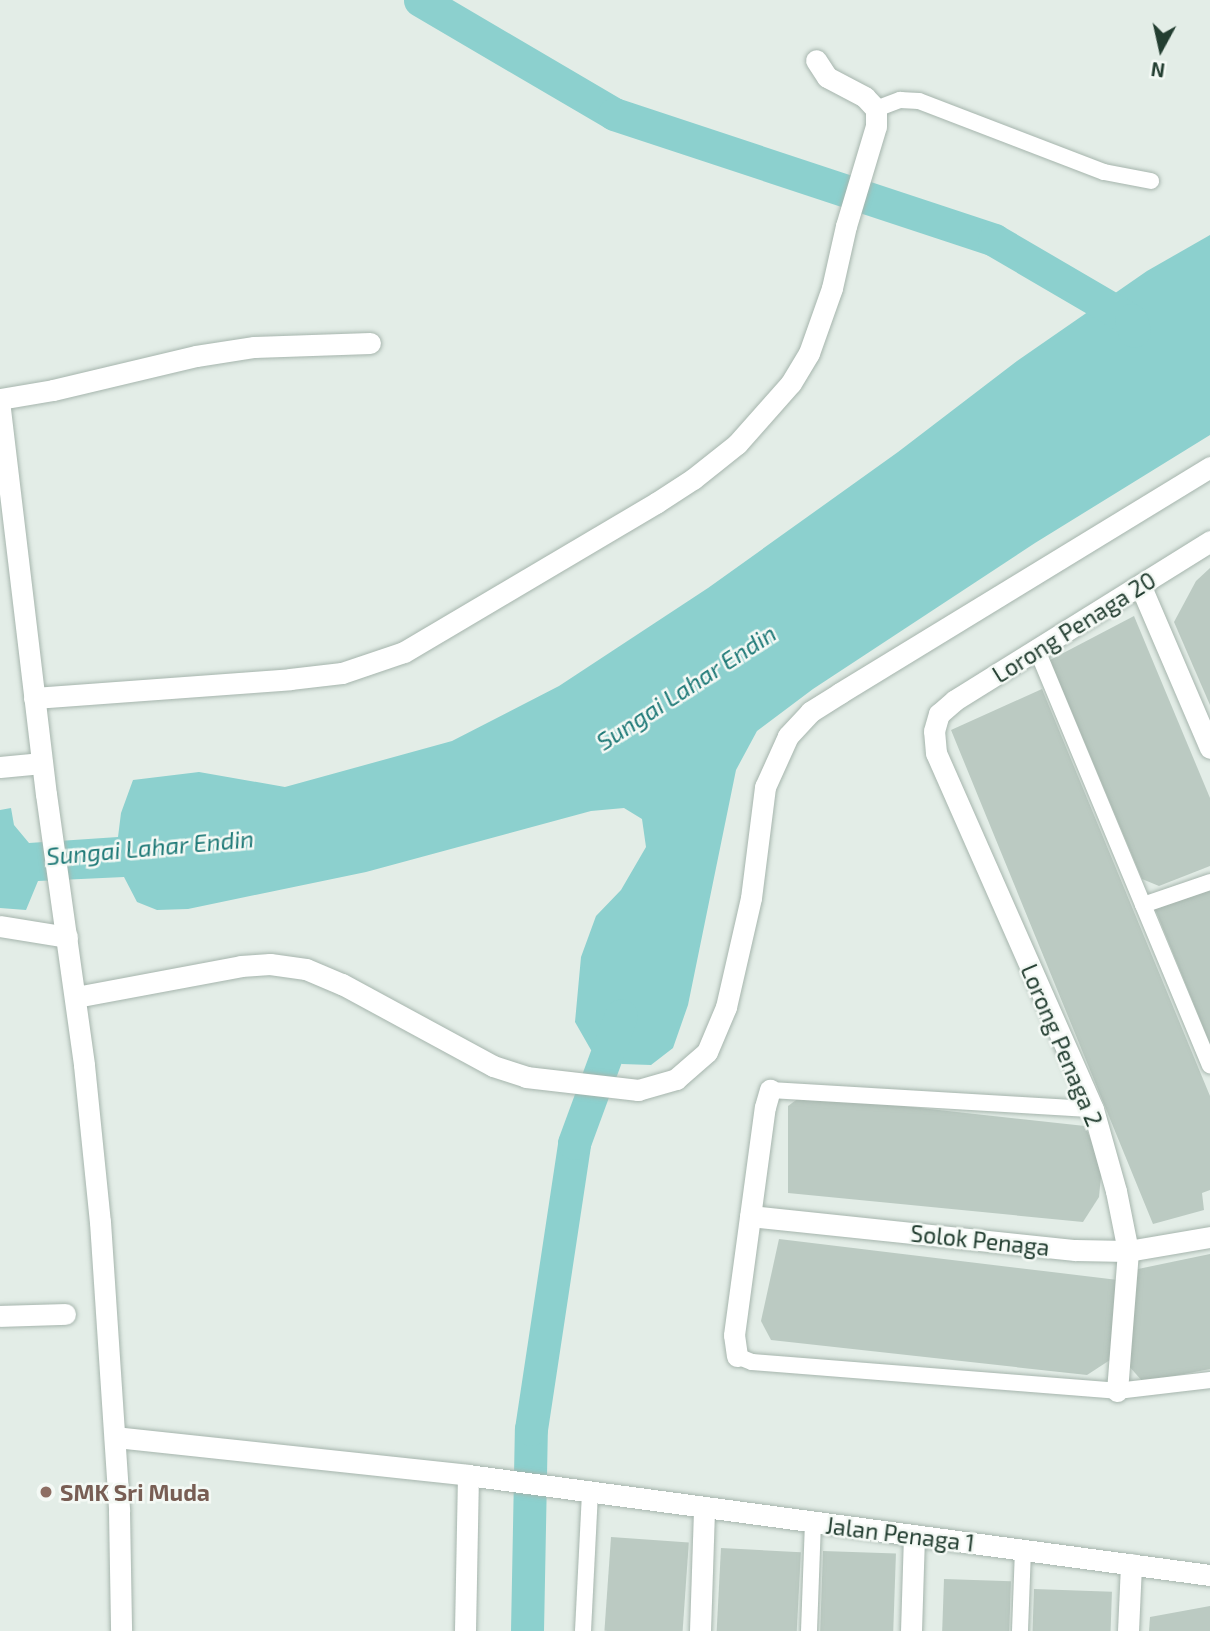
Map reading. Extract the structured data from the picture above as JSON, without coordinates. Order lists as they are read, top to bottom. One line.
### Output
{"streets":{"street":["Lorong Penaga 20","Lorong Penaga 2","Solok Penaga","Jalan Penaga 1"]},"crossings":[["Lorong Penaga 20","Lorong Penaga 2"],["Lorong Penaga 2","Solok Penaga"]],"water":["Sungai Lahar Endin"],"places":["SMK Sri Muda"],"north":"bottom"}
